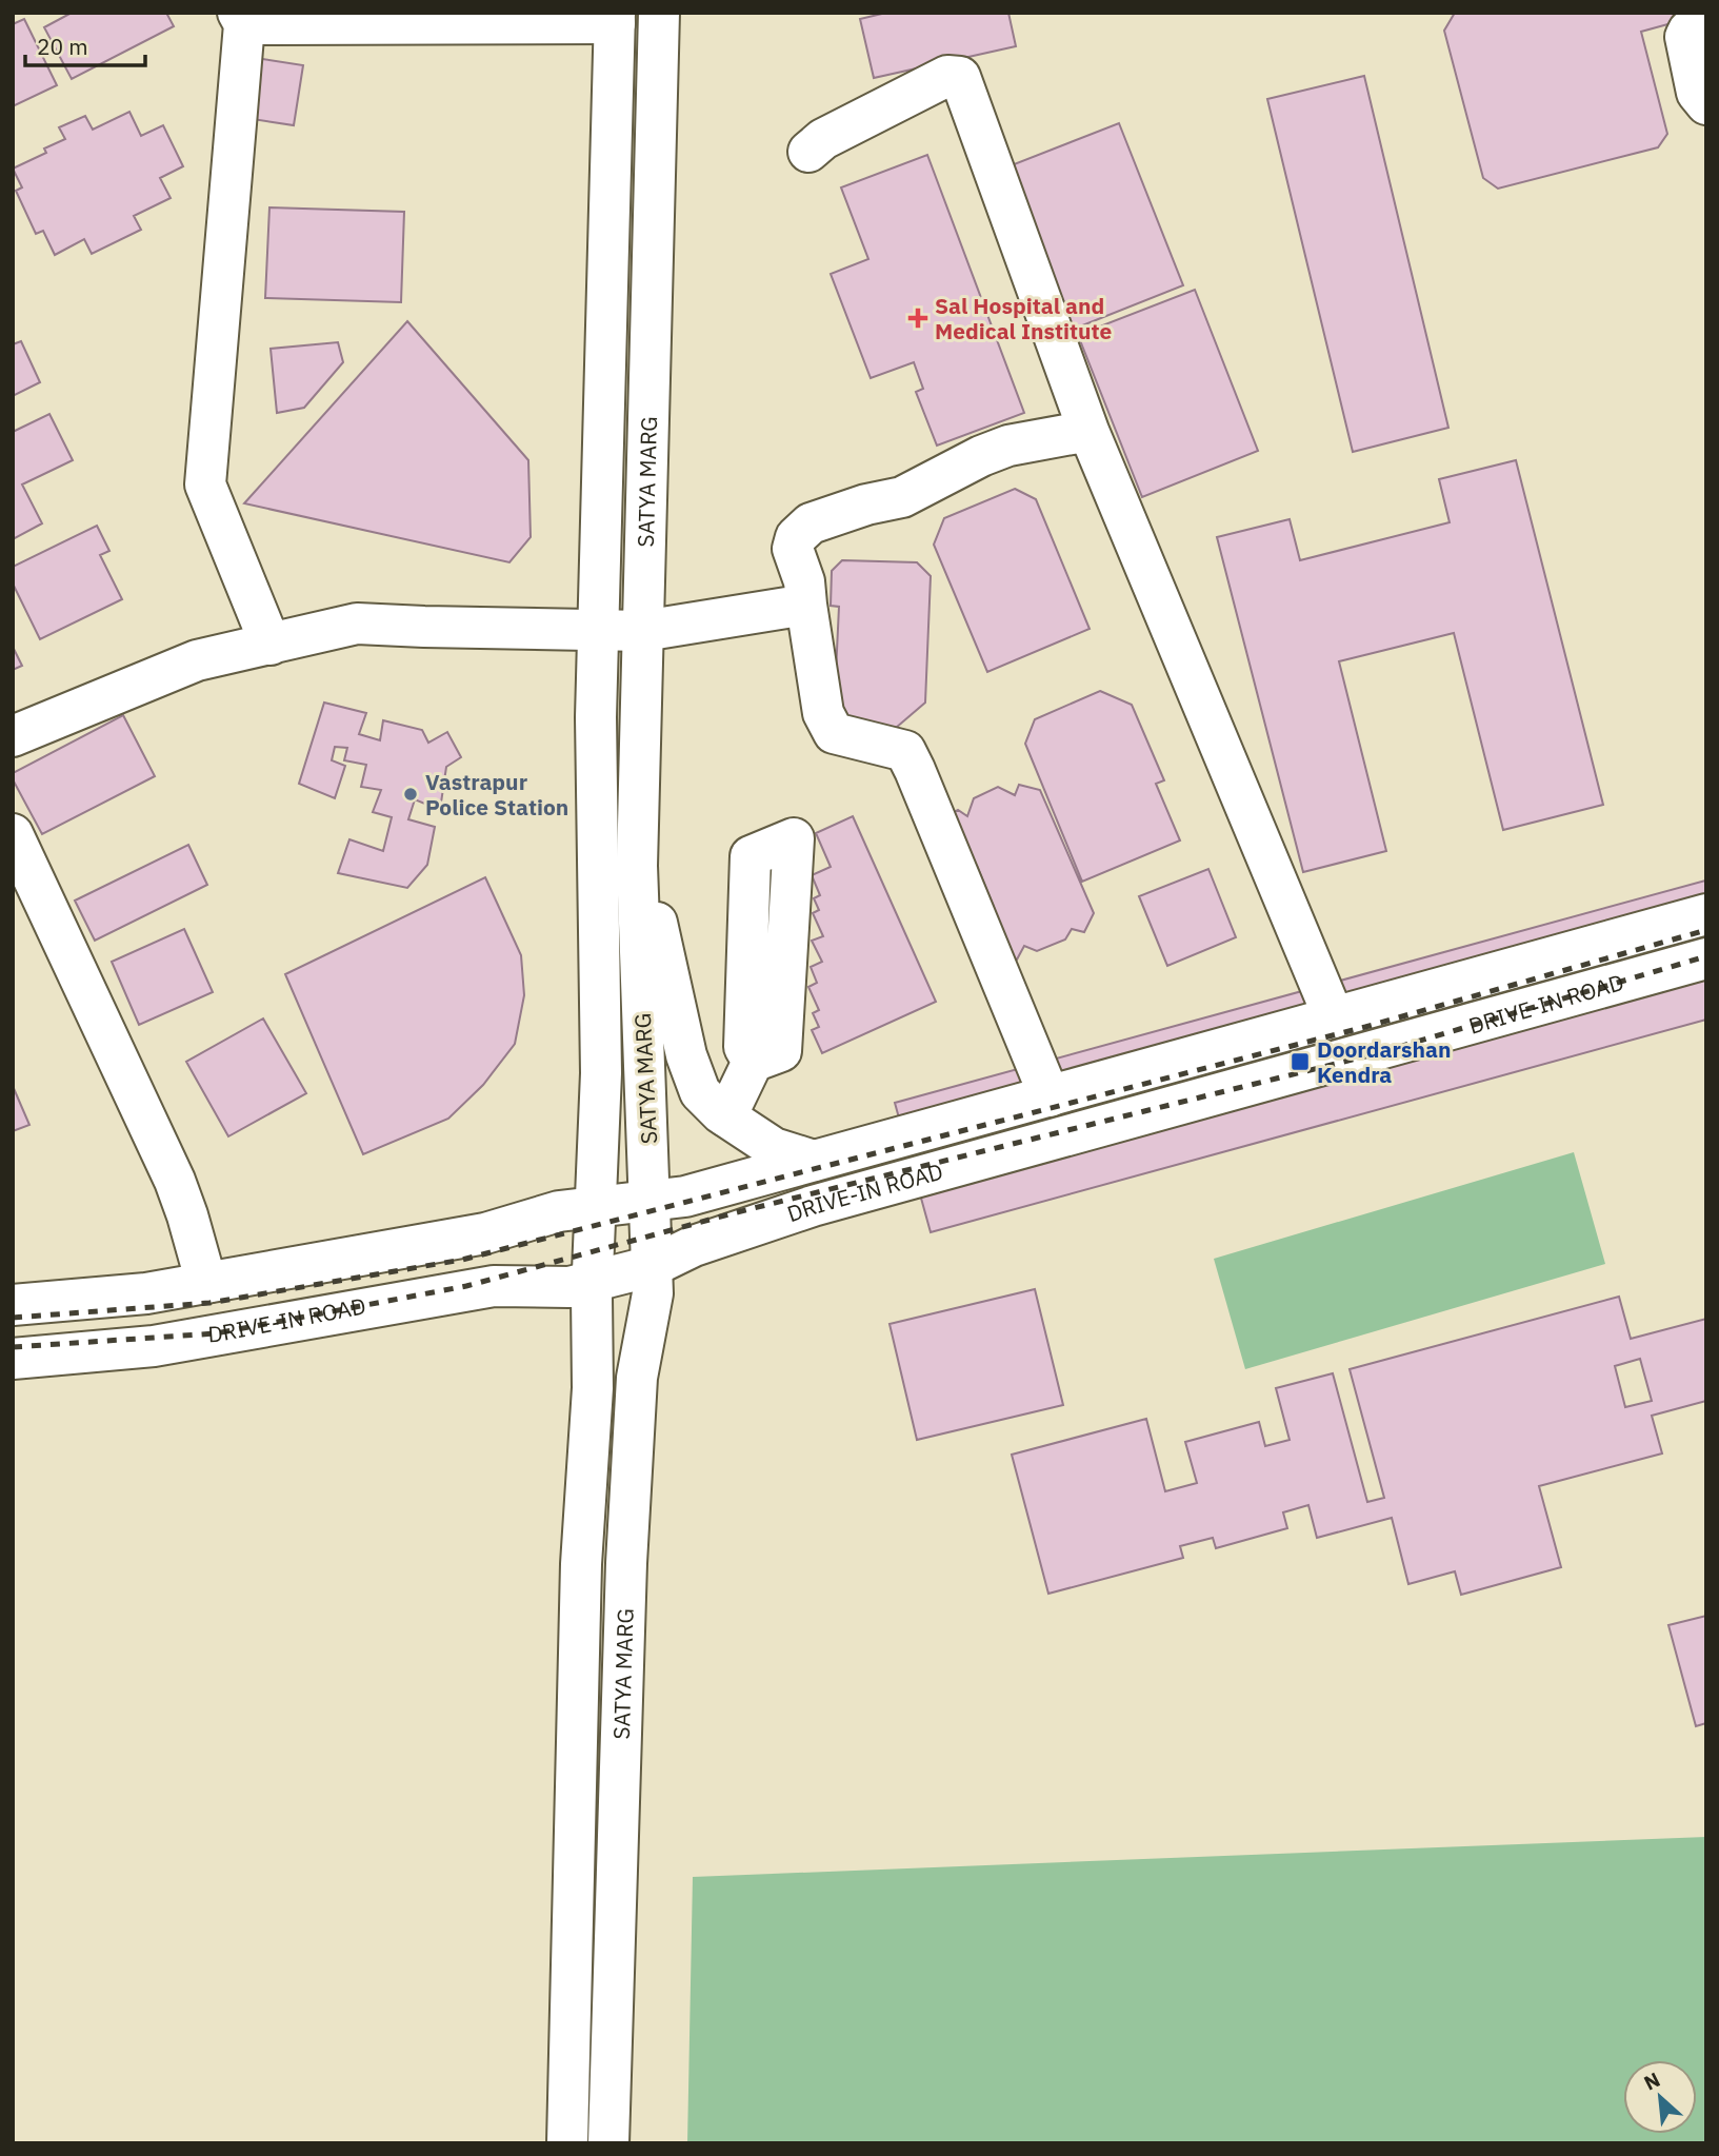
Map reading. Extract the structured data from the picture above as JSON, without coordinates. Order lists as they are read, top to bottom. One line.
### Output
{"streets":{"main road":["SATYA MARG","DRIVE-IN ROAD"]},"crossings":[["SATYA MARG","DRIVE-IN ROAD"]],"places":{"health":["Sal Hospital and Medical Institute"],"other":["Vastrapur Police Station"],"transit":["Doordarshan Kendra"]},"scale_bar":"20 m","north":"top left"}
